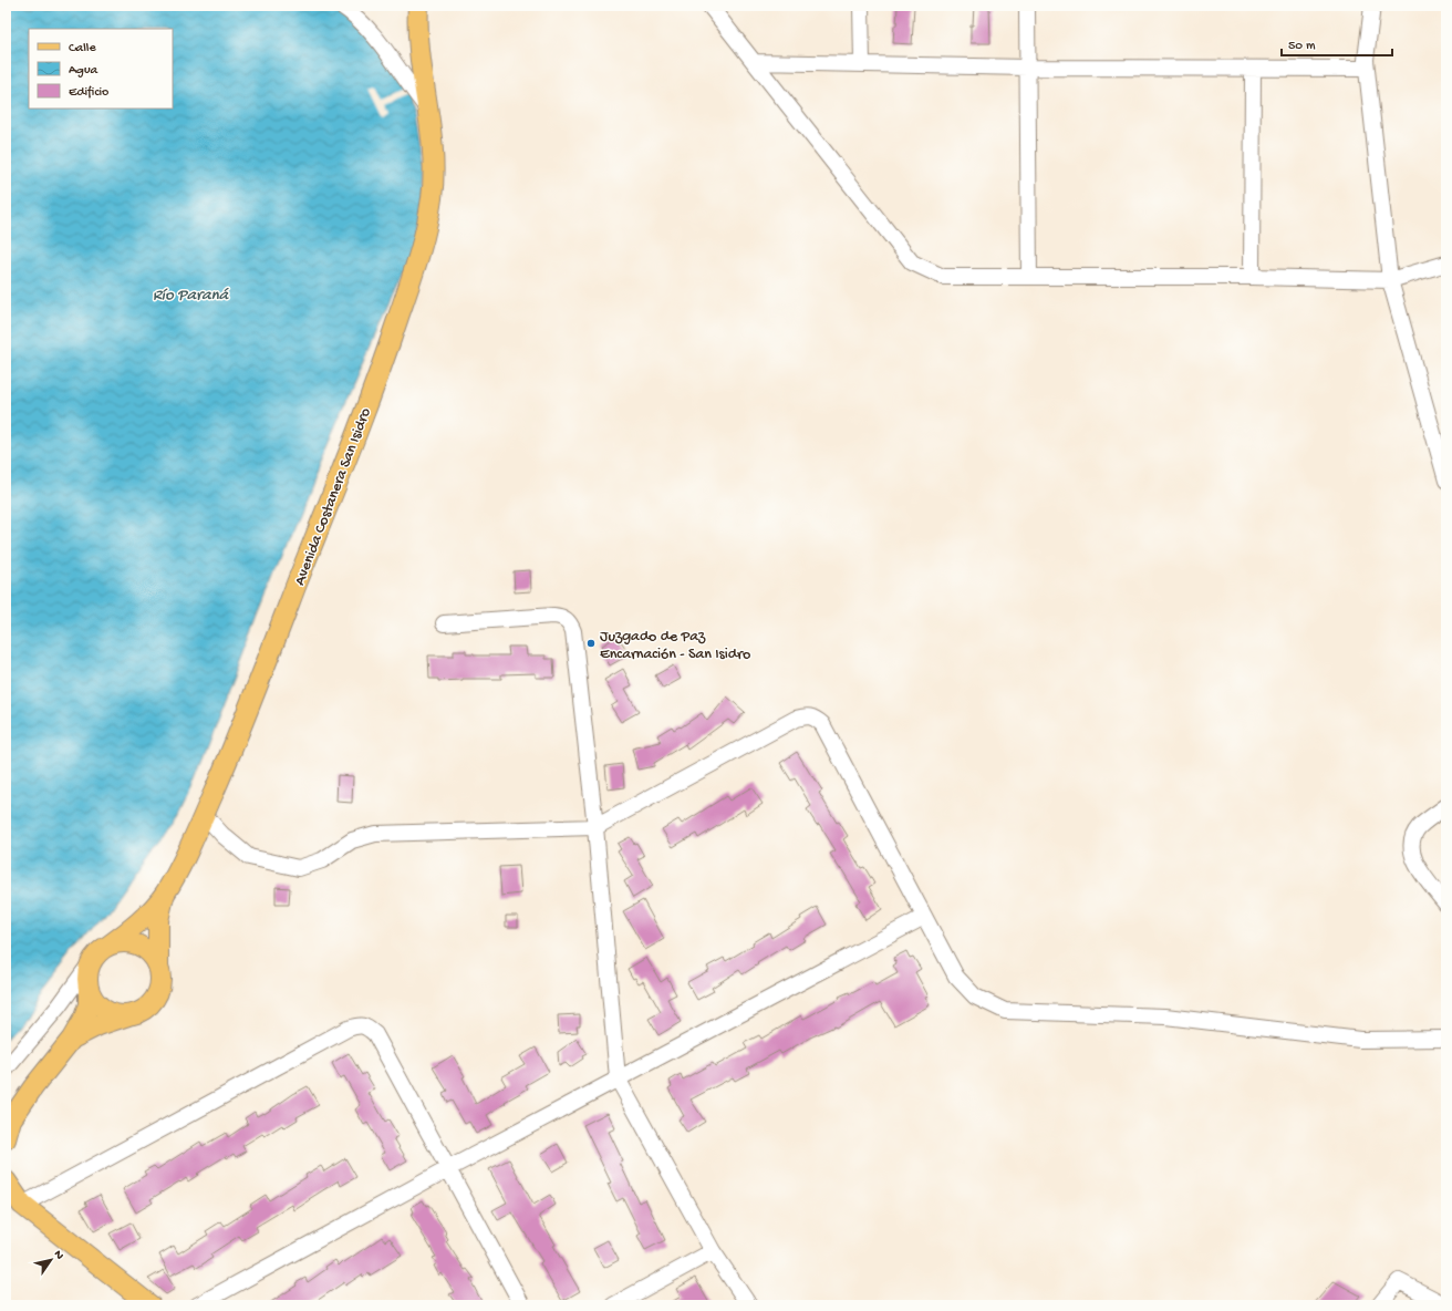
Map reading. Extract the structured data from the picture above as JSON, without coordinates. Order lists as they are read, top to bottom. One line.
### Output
{"streets":{"main road":["Avenida Costanera San Isidro"]},"water":["Río Paraná"],"places":["Juzgado de Paz Encarnación - San Isidro"],"legend":["Calle","Agua","Edificio"],"scale_bar":"50 m","north":"top right"}
